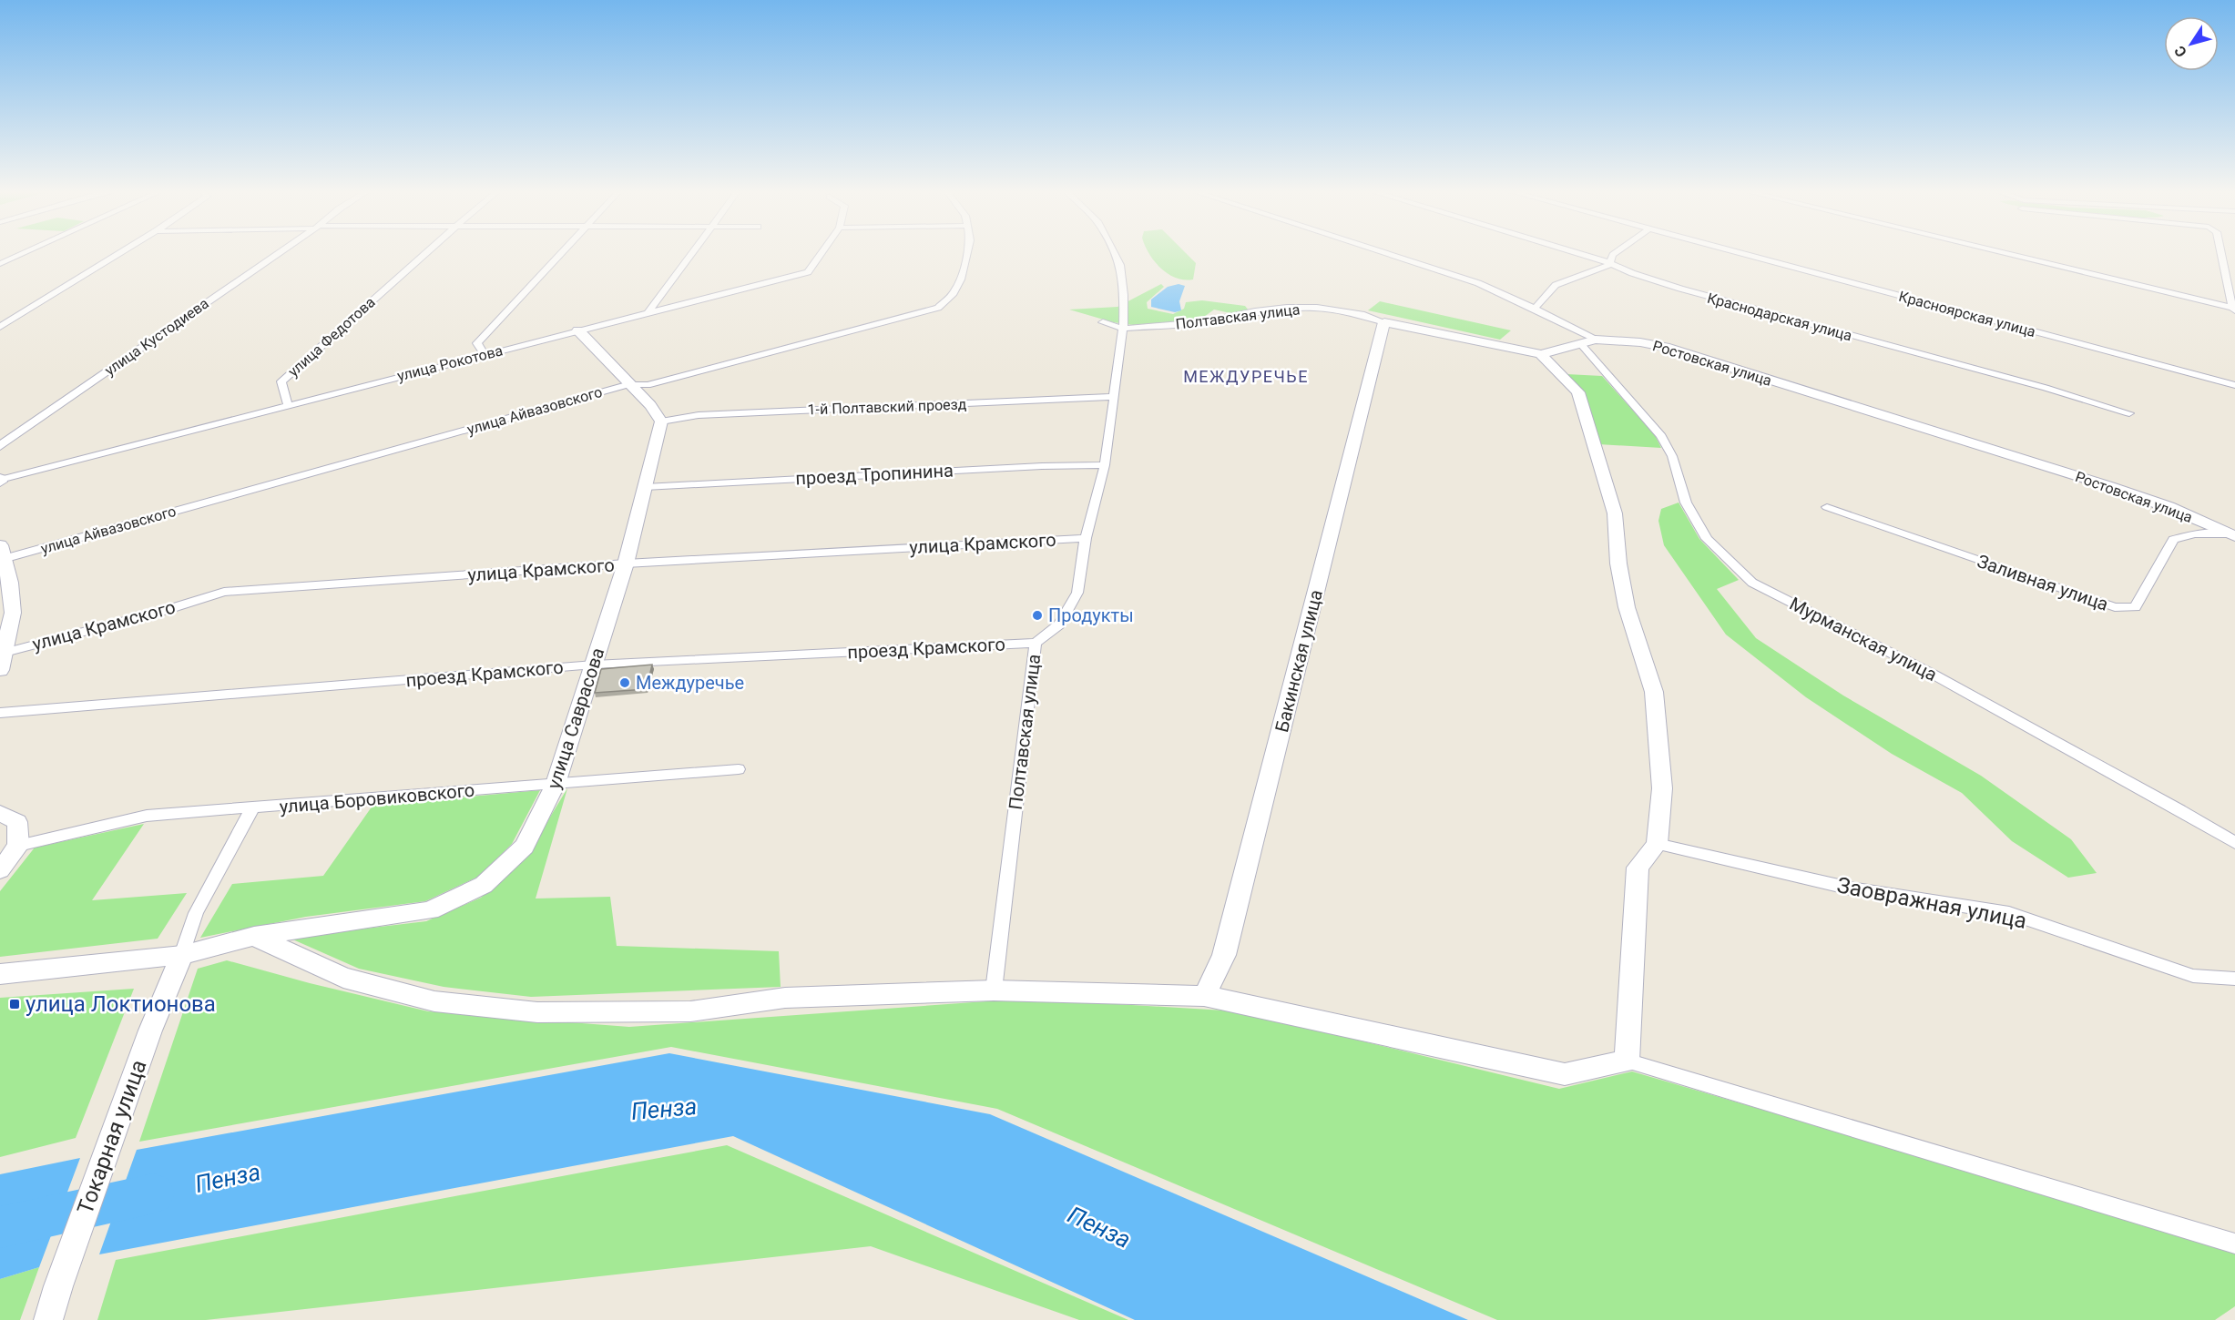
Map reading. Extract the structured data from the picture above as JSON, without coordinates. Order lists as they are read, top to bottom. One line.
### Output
{"streets":{"street":["Красноярская улица","Полтавская улица","Краснодарская улица","улица Кустодиева","улица Федотова","улица Рокотова","Ростовская улица","1-й Полтавский проезд","улица Айвазовского","проезд Тропинина","улица Крамского","Заливная улица","Мурманская улица","проезд Крамского","Бакинская улица","улица Саврасова","улица Боровиковского","Заовражная улица","Токарная улица"]},"crossings":[["Полтавская улица","1-й Полтавский проезд"],["Полтавская улица","проезд Тропинина"],["Полтавская улица","улица Крамского"],["Полтавская улица","проезд Крамского"],["Полтавская улица","Бакинская улица"],["улица Федотова","улица Рокотова"],["Ростовская улица","Заливная улица"],["1-й Полтавский проезд","улица Саврасова"],["проезд Тропинина","улица Саврасова"],["улица Крамского","улица Саврасова"],["проезд Крамского","улица Саврасова"],["улица Саврасова","улица Боровиковского"],["улица Саврасова","Токарная улица"]],"districts":["МЕЖДУРЕЧЬЕ"],"water":["Пенза"],"places":{"other":["Продукты","Междуречье"],"transit":["улица Локтионова"]},"north":"bottom left"}
